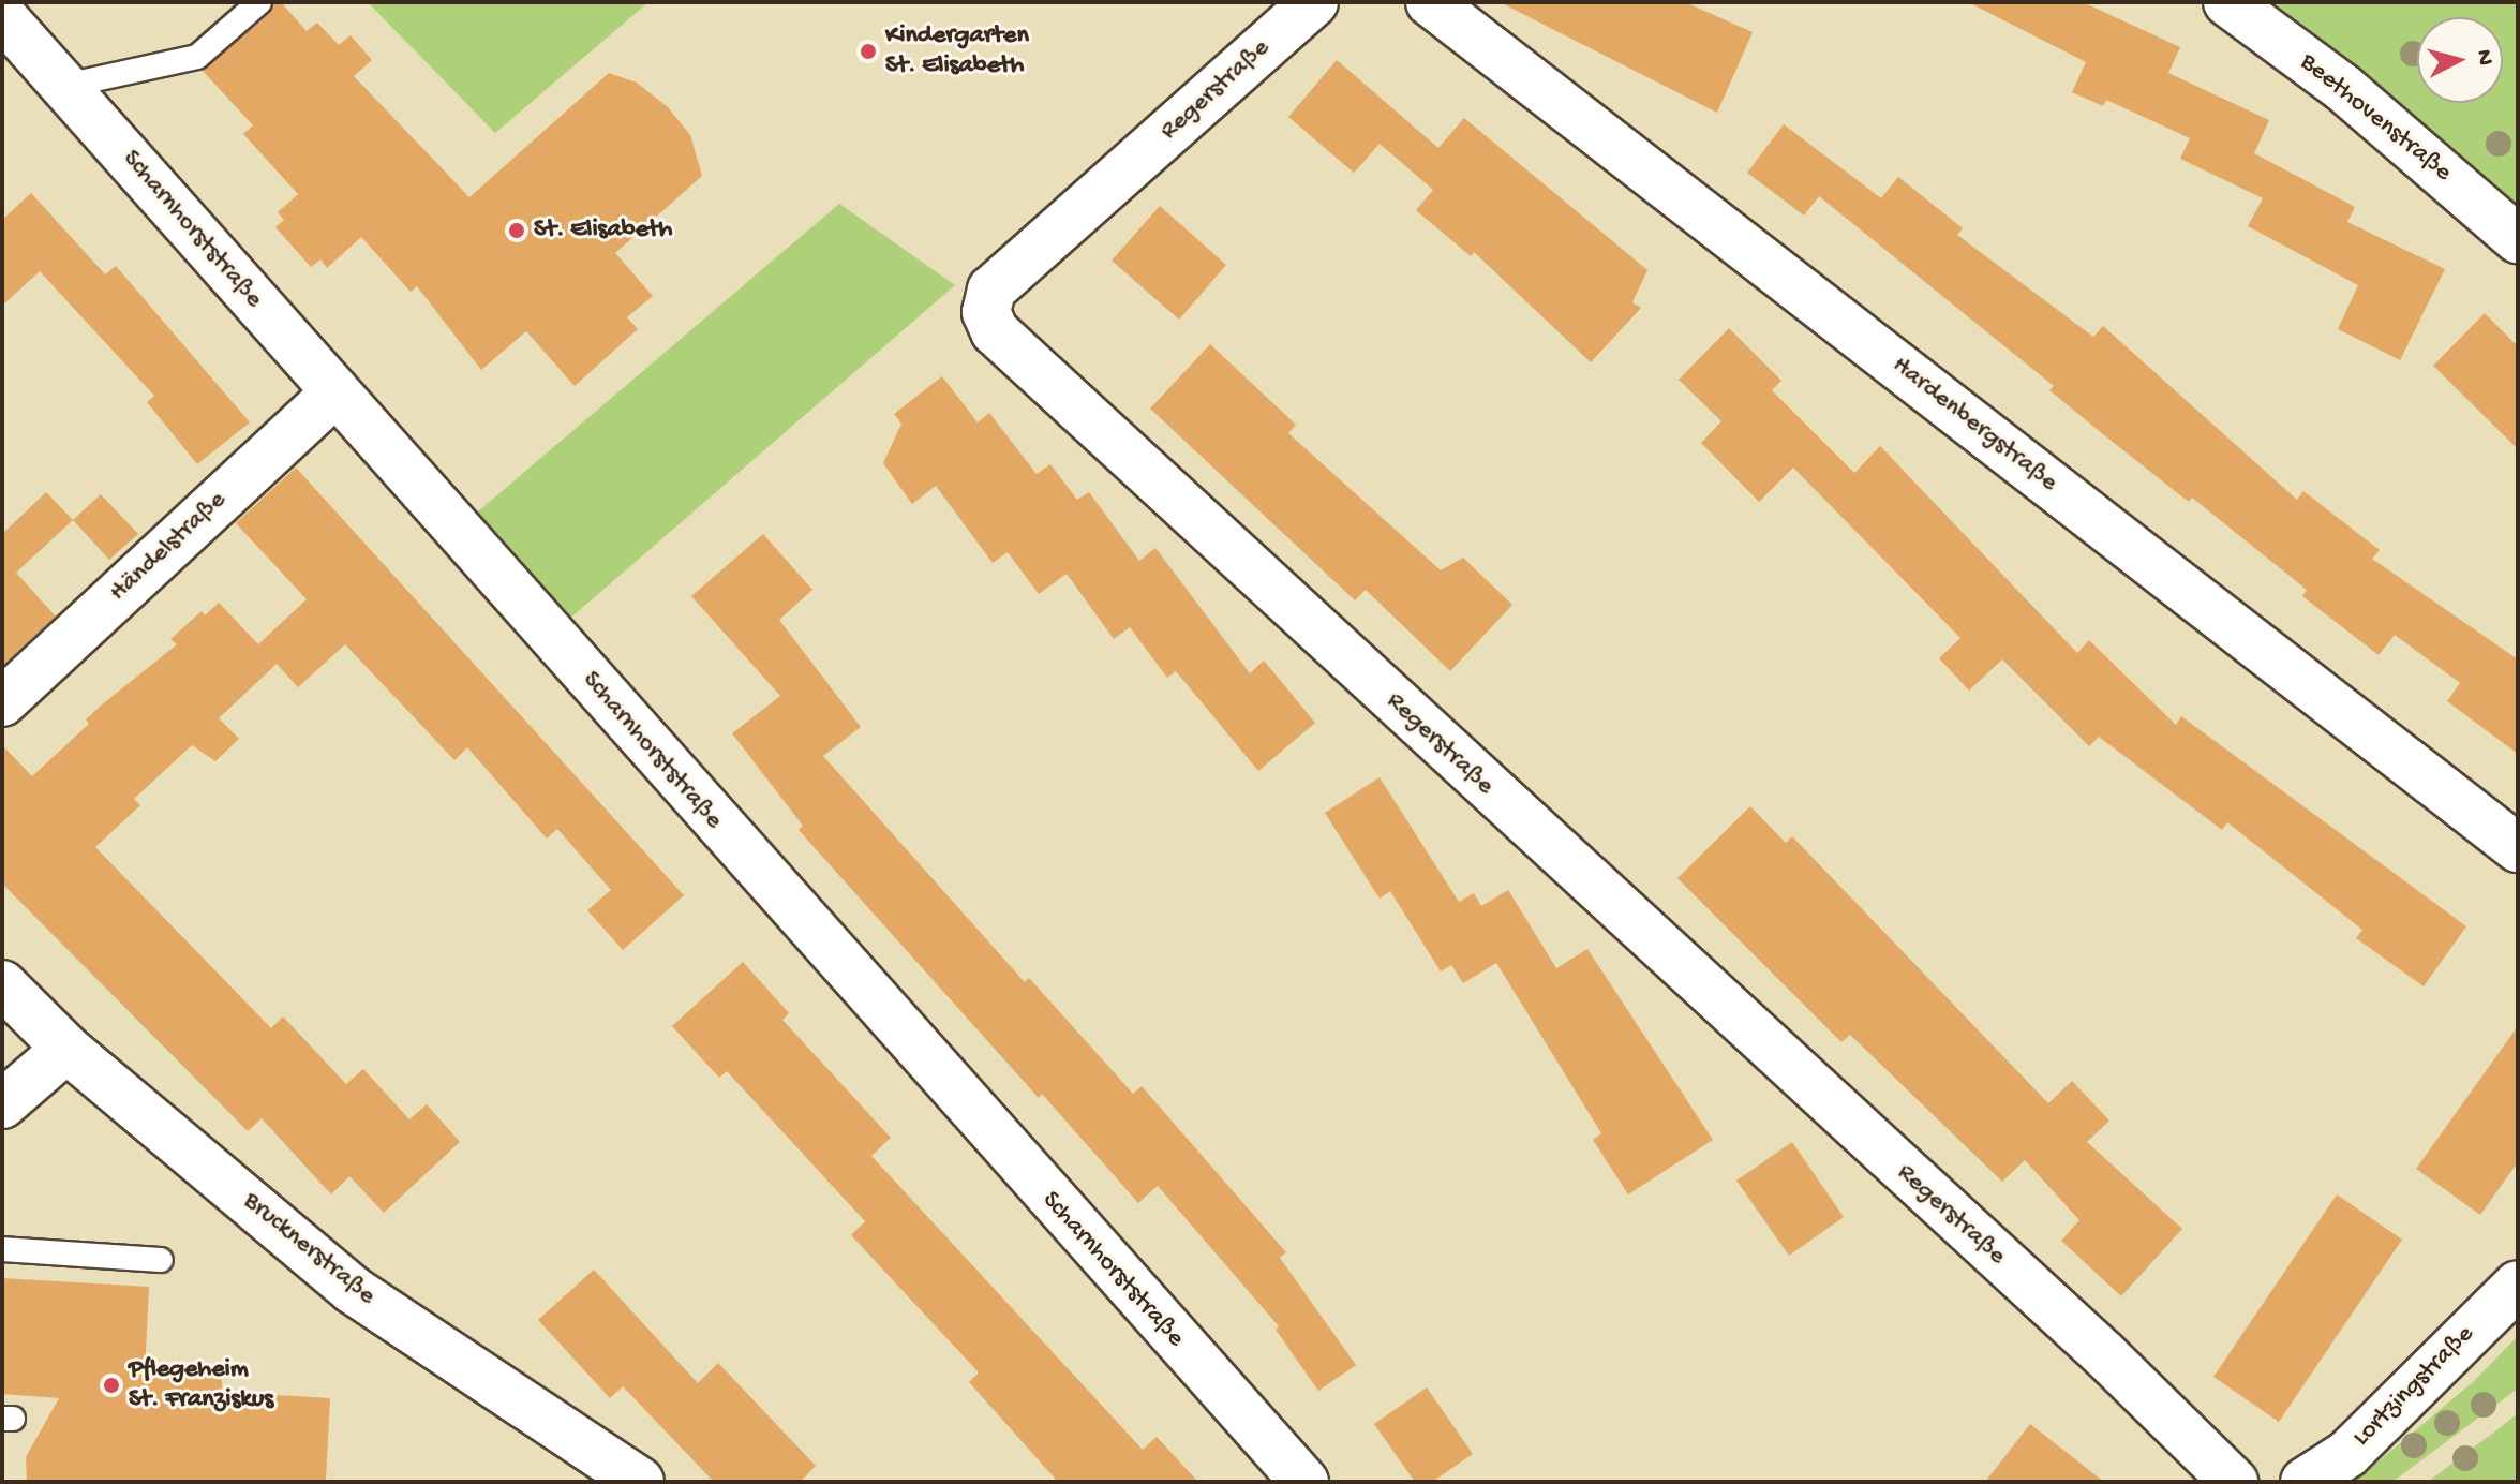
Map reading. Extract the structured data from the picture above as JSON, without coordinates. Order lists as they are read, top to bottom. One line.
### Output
{"streets":{"street":["Regerstraße","Beethovenstraße","Scharnhorststraße","Hardenbergstraße","Händelstraße","Brucknerstraße","Lortzingstraße"]},"crossings":[["Scharnhorststraße","Händelstraße"]],"places":["Kindergarten St. Elisabeth","St. Elisabeth","Pflegeheim St. Franziskus"],"north":"right"}
